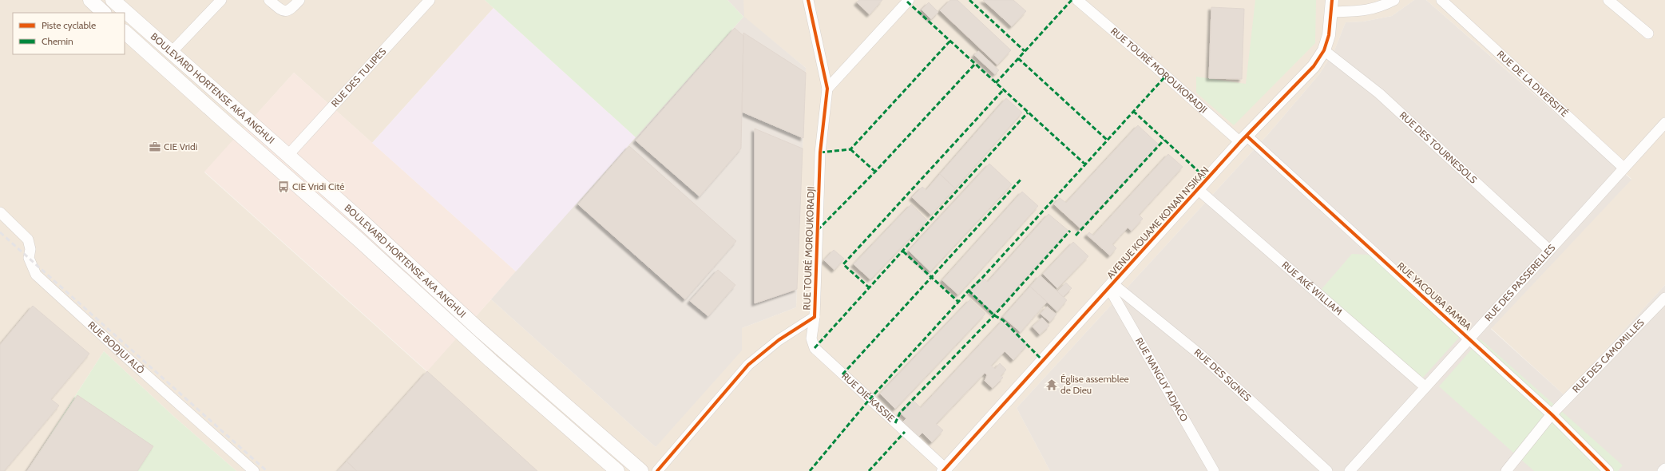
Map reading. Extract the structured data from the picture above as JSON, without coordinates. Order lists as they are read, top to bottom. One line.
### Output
{"streets":{"main road":["BOULEVARD HORTENSE AKA ANGHUI"],"street":["RUE TOURÉ MOROUKORADJI","RUE DES TULIPES","RUE DE LA DIVERSITÉ","RUE DES TOURNESOLS","AVENUE KOUAME KONAN N'SIKAN","RUE DES PASSERELLES","RUE AKÉ WILLIAM","RUE YACOUBA BAMBA","RUE BODJUI ALÔ","RUE DES CAMOMILLES","RUE DES SIGNES","RUE NANGUY ADJACO","RUE DIÉ KASSIE"]},"crossings":[["RUE TOURÉ MOROUKORADJI","AVENUE KOUAME KONAN N'SIKAN"],["RUE TOURÉ MOROUKORADJI","RUE YACOUBA BAMBA"],["RUE TOURÉ MOROUKORADJI","RUE DIÉ KASSIE"],["RUE DES TULIPES","BOULEVARD HORTENSE AKA ANGHUI"],["RUE DE LA DIVERSITÉ","RUE DES PASSERELLES"],["RUE DES TOURNESOLS","AVENUE KOUAME KONAN N'SIKAN"],["RUE DES TOURNESOLS","RUE DES PASSERELLES"],["AVENUE KOUAME KONAN N'SIKAN","RUE AKÉ WILLIAM"],["AVENUE KOUAME KONAN N'SIKAN","RUE YACOUBA BAMBA"],["AVENUE KOUAME KONAN N'SIKAN","RUE DES SIGNES"],["AVENUE KOUAME KONAN N'SIKAN","RUE NANGUY ADJACO"],["AVENUE KOUAME KONAN N'SIKAN","RUE DIÉ KASSIE"],["RUE DES PASSERELLES","RUE AKÉ WILLIAM"],["RUE DES PASSERELLES","RUE YACOUBA BAMBA"],["RUE YACOUBA BAMBA","RUE DES CAMOMILLES"],["RUE DES SIGNES","RUE NANGUY ADJACO"]],"places":{"office":["CIE Vridi"],"bus stop":["CIE Vridi Cité"],"temple":["Église assemblee de Dieu"]},"legend":["Piste cyclable","Chemin"]}
